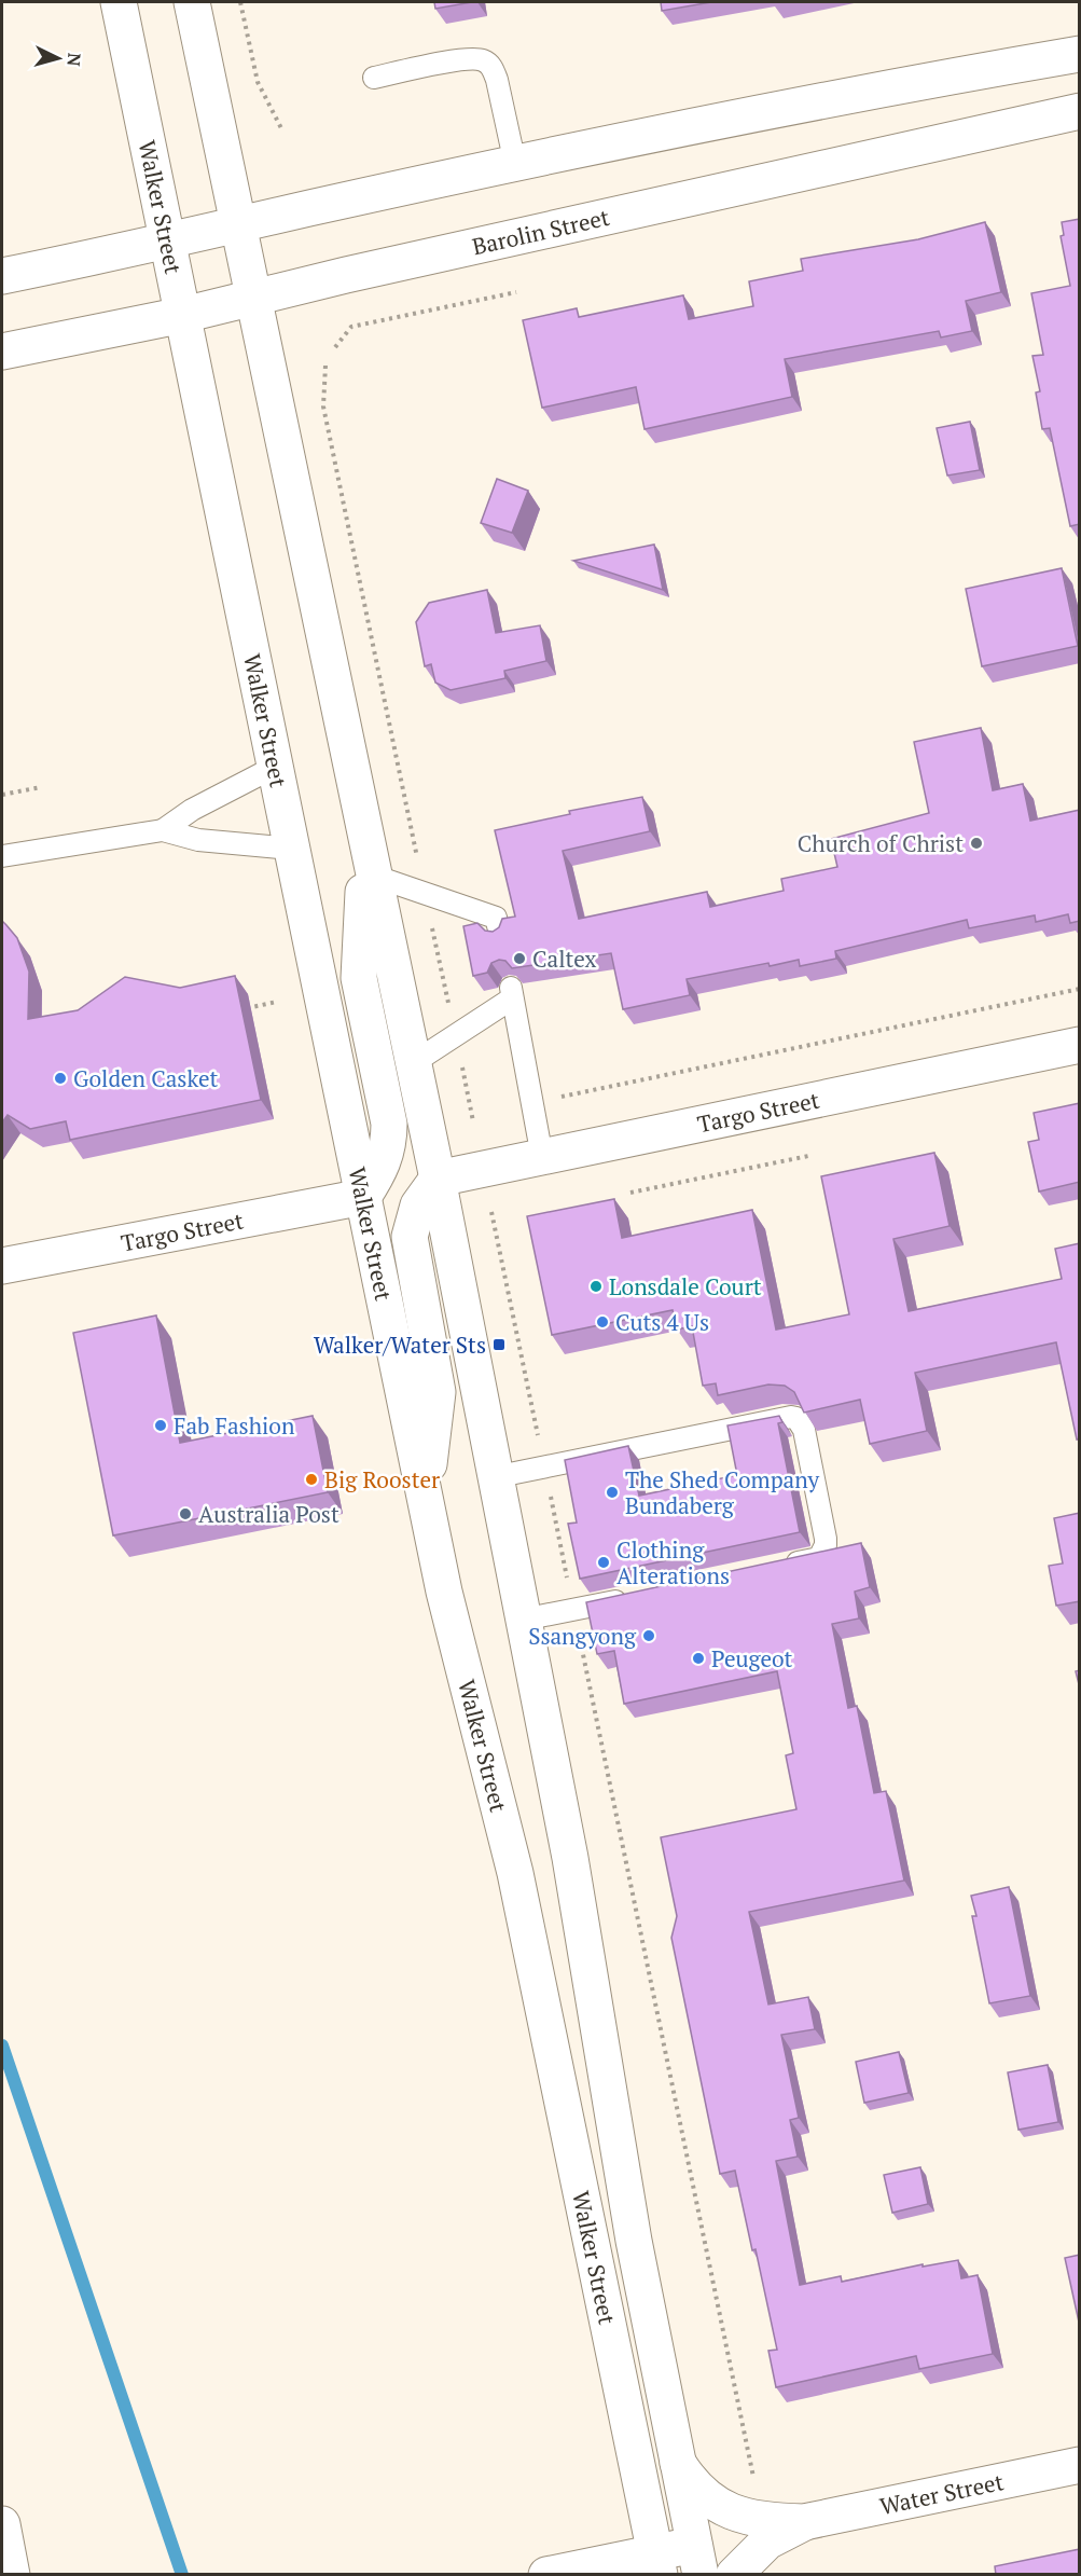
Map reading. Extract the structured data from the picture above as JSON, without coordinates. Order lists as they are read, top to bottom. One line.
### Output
{"streets":{"main road":["Walker Street","Barolin Street","Targo Street","Water Street"]},"crossings":[["Walker Street","Barolin Street"],["Walker Street","Targo Street"],["Walker Street","Water Street"]],"places":{"other":["Church of Christ","Caltex","Golden Casket","Lonsdale Court","Cuts 4 Us","Fab Fashion","Big Rooster","The Shed Company Bundaberg","Australia Post","Clothing Alterations","Ssangyong","Peugeot"],"transit":["Walker/Water Sts"]},"north":"right"}
